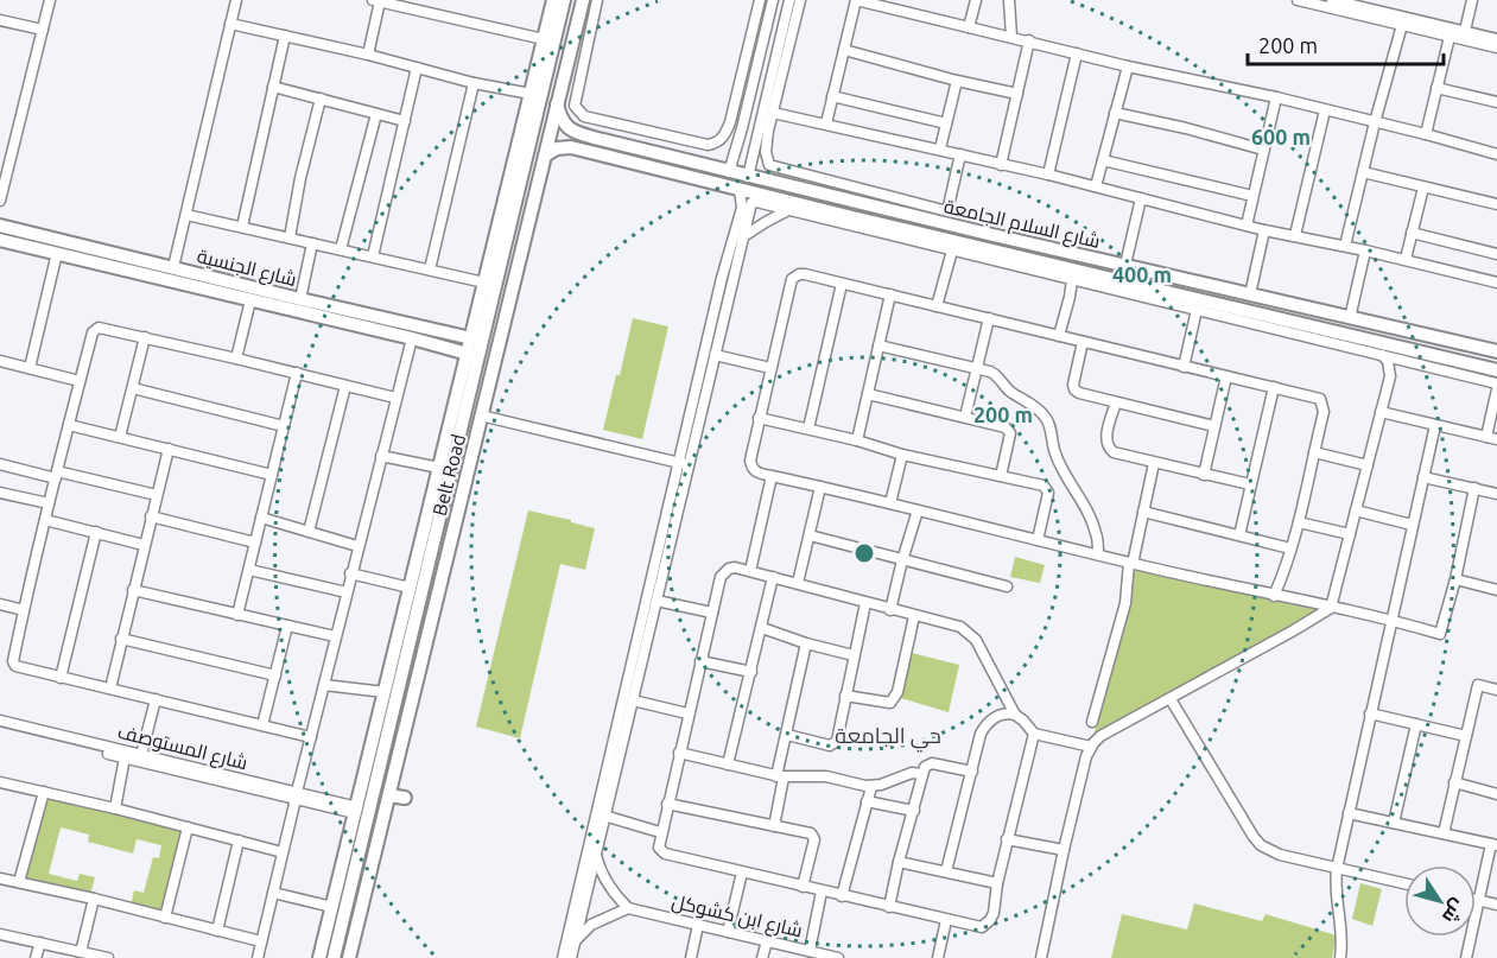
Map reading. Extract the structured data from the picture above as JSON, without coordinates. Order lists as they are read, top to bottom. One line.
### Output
{"streets":{"main road":["شارع السلام الجامعة","شارع الجنسية","Belt Road"],"street":["شارع المستوصف","شارع ابن كشوكل"]},"crossings":[["شارع السلام الجامعة","Belt Road"],["شارع الجنسية","Belt Road"]],"districts":["حي الجامعة"],"scale_bar":"200 m","north":"bottom right","rings":["600 m","400 m","200 m"]}
